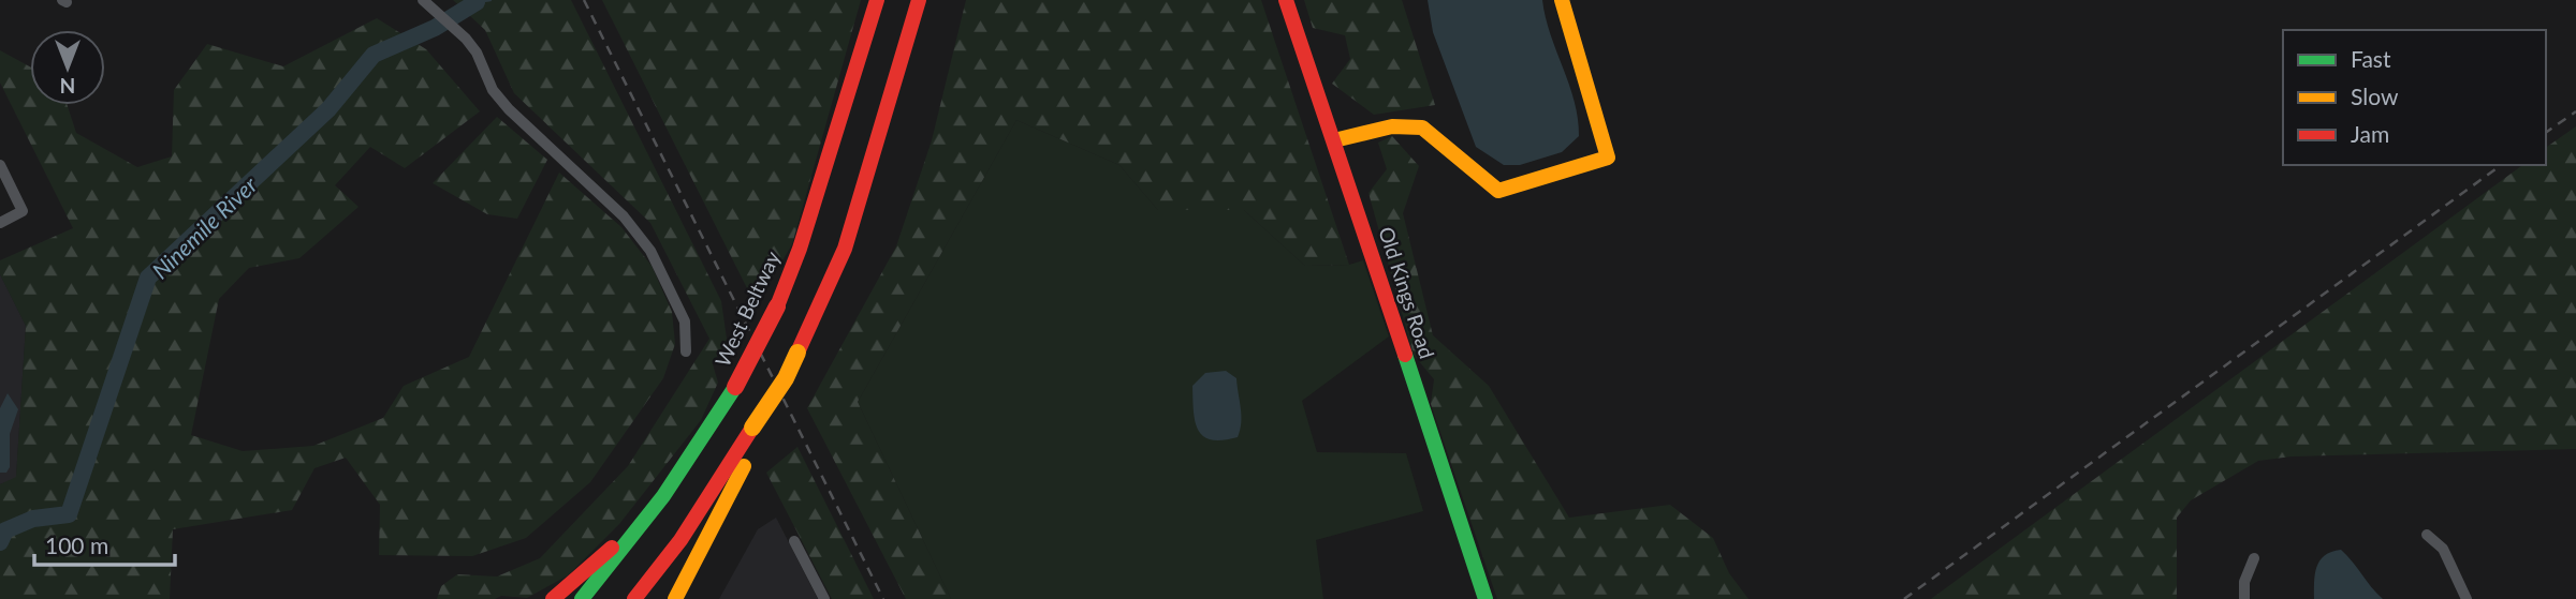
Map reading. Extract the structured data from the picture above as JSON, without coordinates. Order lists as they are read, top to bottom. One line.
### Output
{"streets":{"main road":["Old Kings Road","West Beltway"]},"water":["Ninemile River"],"legend":["Fast","Slow","Jam"],"scale_bar":"100 m","north":"bottom"}
